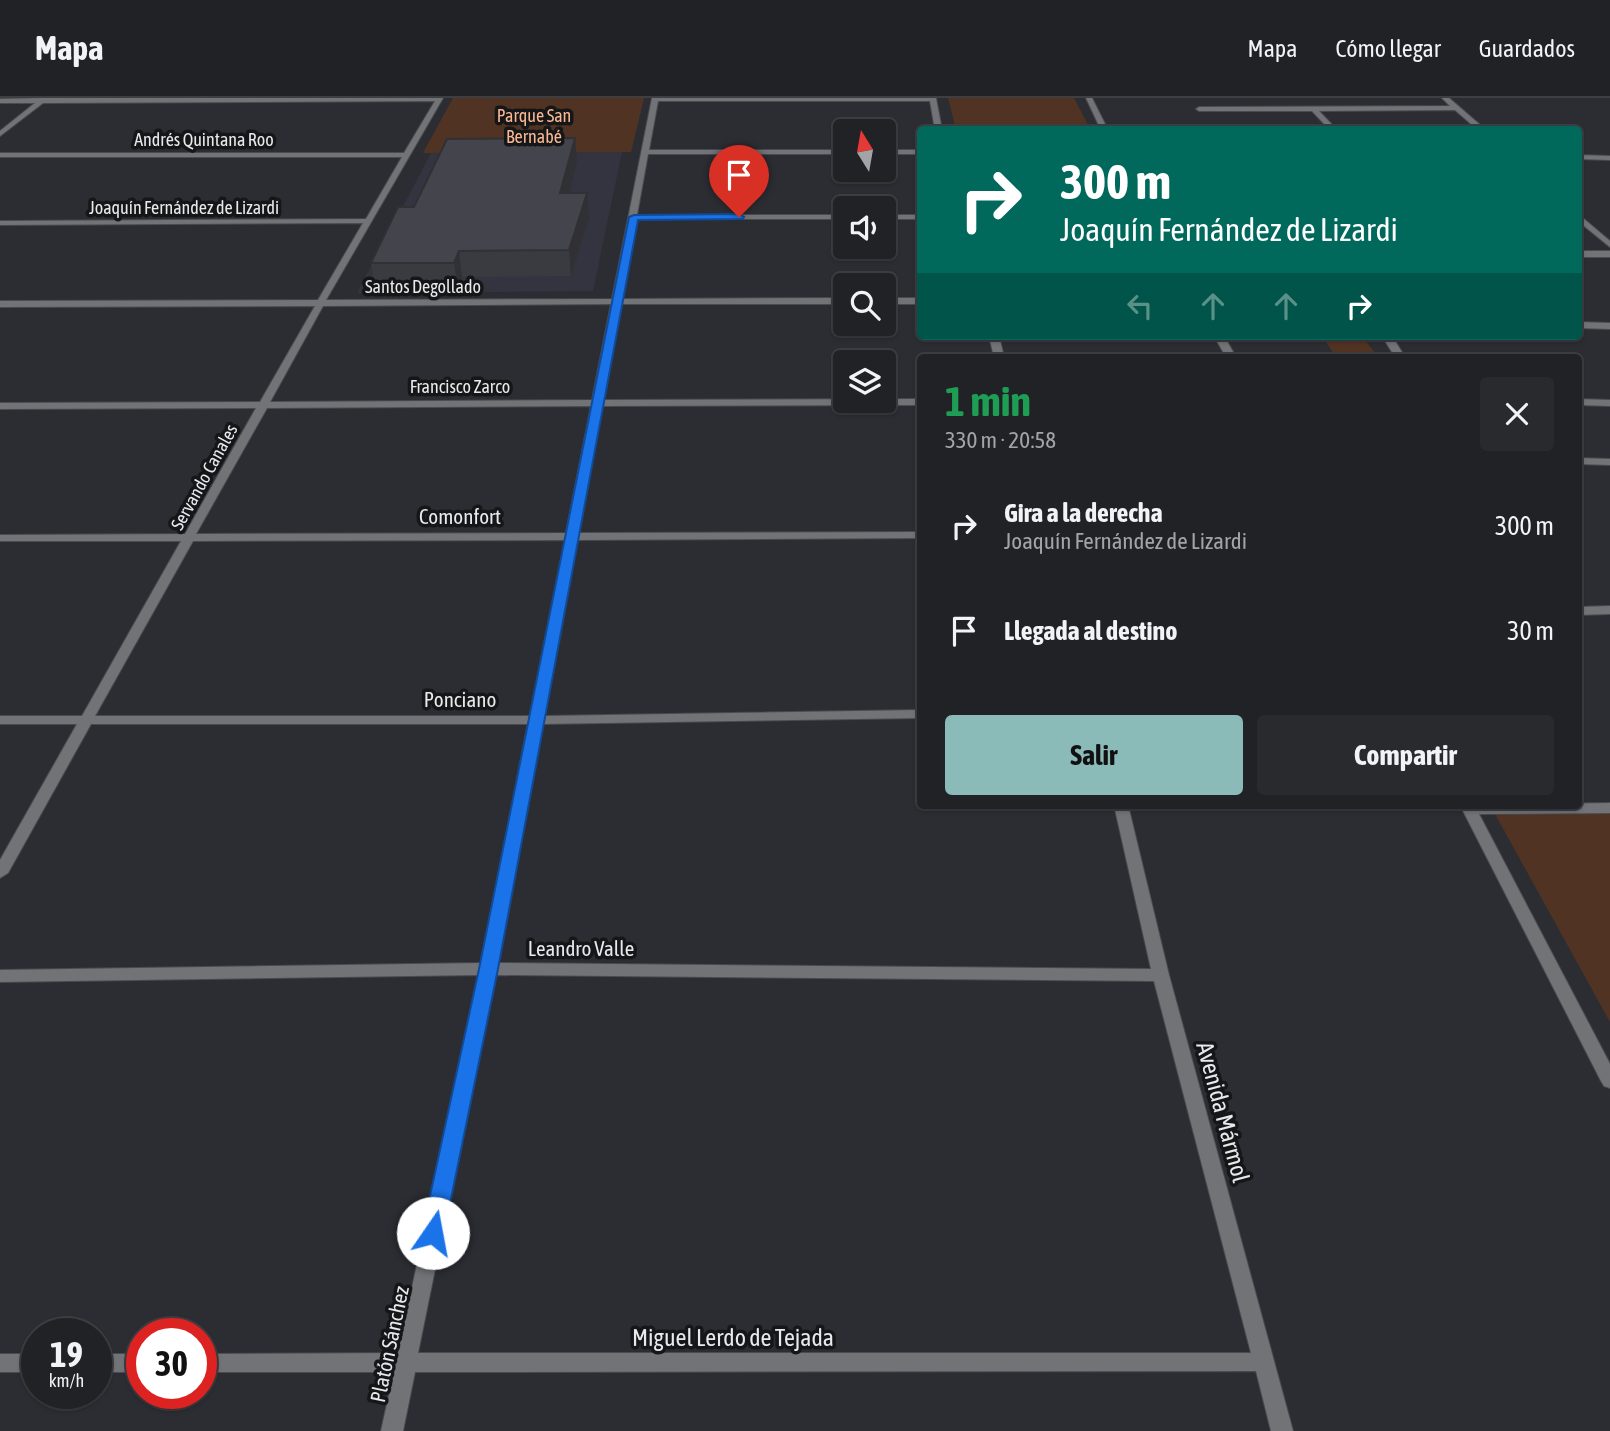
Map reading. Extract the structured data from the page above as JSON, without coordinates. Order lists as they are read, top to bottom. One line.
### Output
{"streets":{"street":["Andrés Quintana Roo","Joaquín Fernández de Lizardi","Santos Degollado","Francisco Zarco","Servando Canales","Comonfort","Ponciano","Leandro Valle","Avenida Mármol","Miguel Lerdo de Tejada","Platón Sánchez"]},"crossings":[["Andrés Quintana Roo","Servando Canales"],["Joaquín Fernández de Lizardi","Servando Canales"],["Santos Degollado","Servando Canales"],["Santos Degollado","Platón Sánchez"],["Francisco Zarco","Servando Canales"],["Francisco Zarco","Platón Sánchez"],["Servando Canales","Comonfort"],["Servando Canales","Ponciano"],["Comonfort","Platón Sánchez"],["Ponciano","Platón Sánchez"],["Leandro Valle","Avenida Mármol"],["Leandro Valle","Platón Sánchez"],["Avenida Mármol","Miguel Lerdo de Tejada"],["Miguel Lerdo de Tejada","Platón Sánchez"]],"parks":["Parque San Bernabé"],"north":"top","page":{"header":"Mapa","nav":["Mapa","Cómo llegar","Guardados"],"turn":["300 m","Joaquín Fernández de Lizardi"],"heading":["1 min","330 m · 20:58"],"list":[{"name":"Gira a la derecha","note":"Joaquín Fernández de Lizardi","value":"300 m"},{"name":"Llegada al destino","value":"30 m"}],"buttons":["Salir","Compartir"],"speed":"19 km/h","limit":"30"}}
